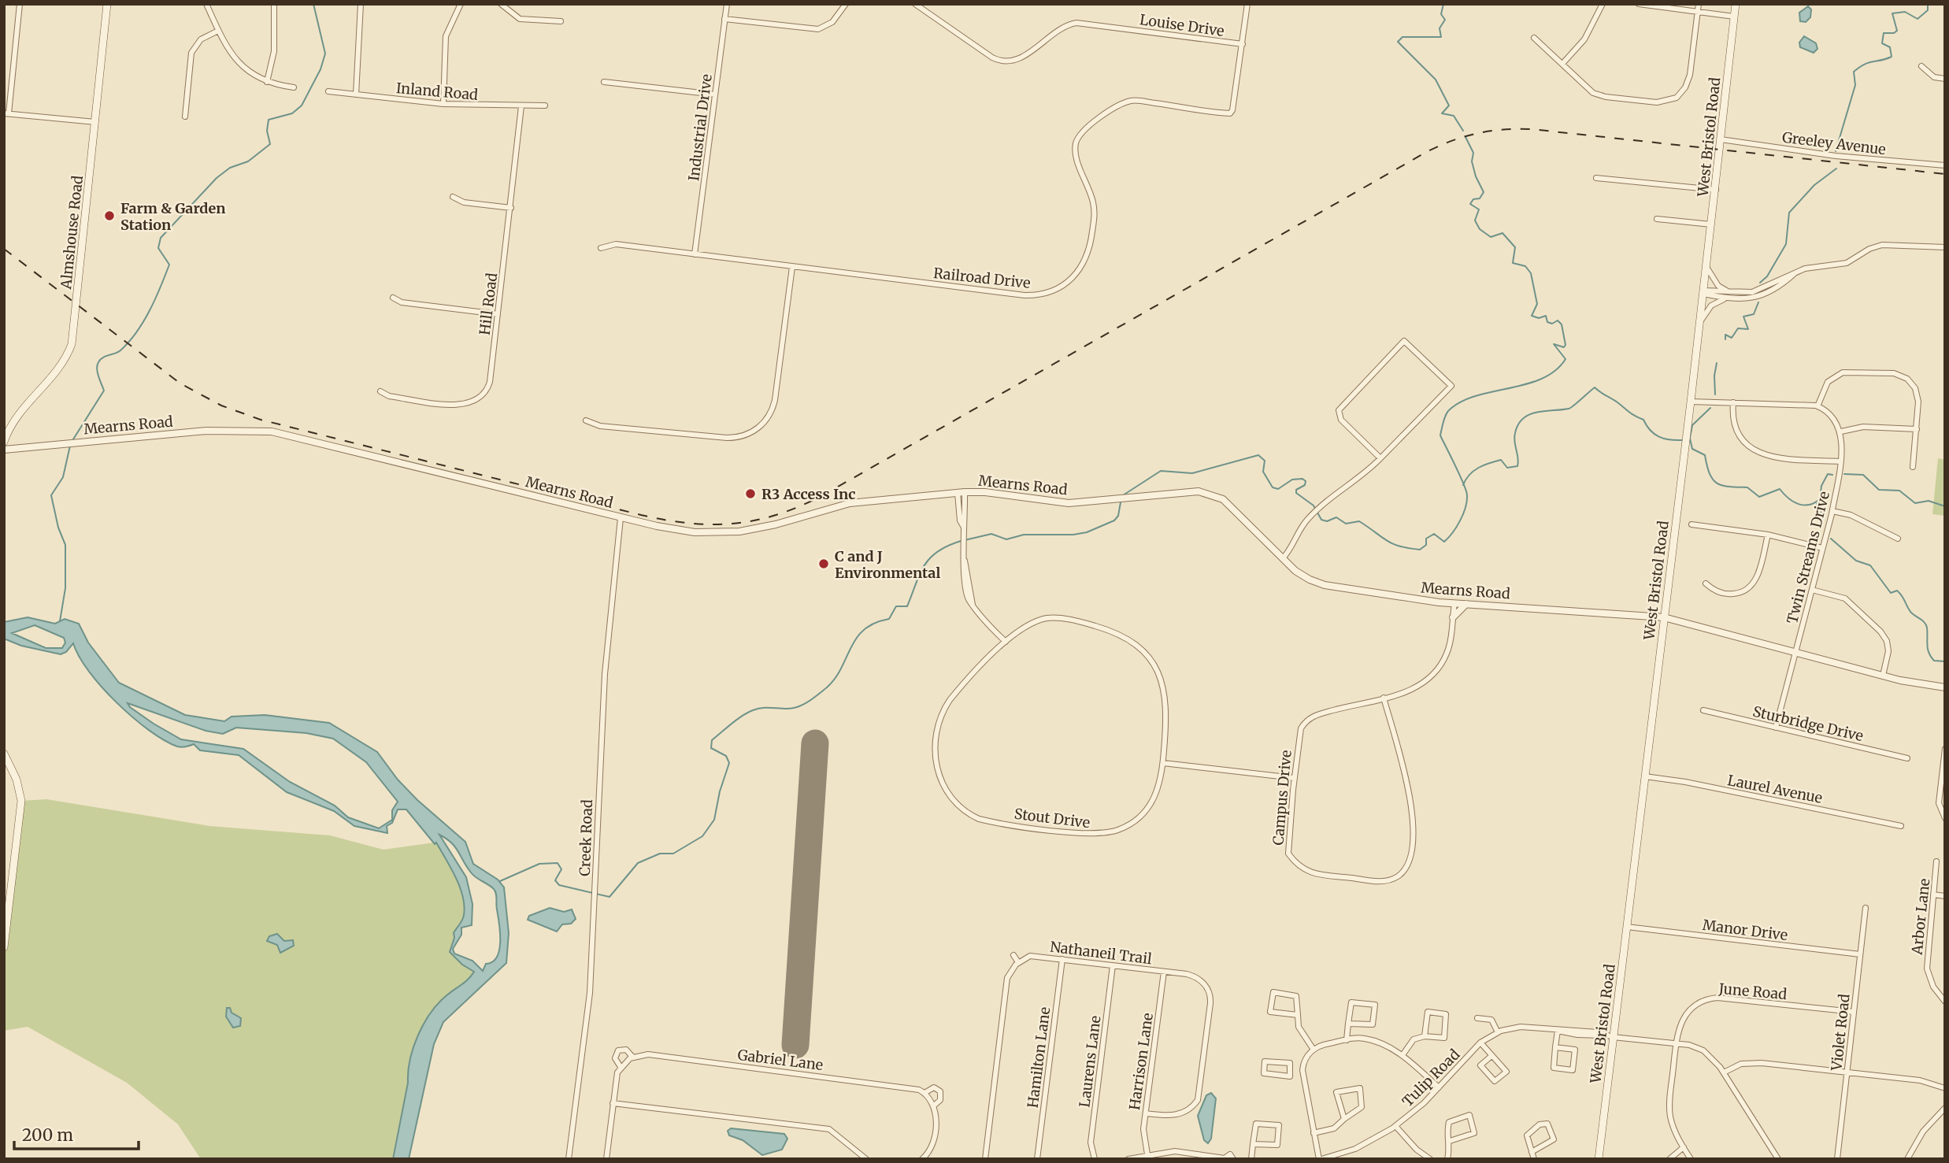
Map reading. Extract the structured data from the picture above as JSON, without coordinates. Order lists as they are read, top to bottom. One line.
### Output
{"streets":{"main road":["West Bristol Road","Almshouse Road"],"street":["Louise Drive","Inland Road","Industrial Drive","Greeley Avenue","Railroad Drive","Hill Road","Mearns Road","Twin Streams Drive","Sturbridge Drive","Laurel Avenue","Campus Drive","Stout Drive","Creek Road","Arbor Lane","Manor Drive","Nathaneil Trail","June Road","Violet Road","Hamilton Lane","Gabriel Lane","Laurens Lane","Harrison Lane","Tulip Road"]},"crossings":[["Louise Drive","Railroad Drive"],["Inland Road","Hill Road"],["Industrial Drive","Railroad Drive"],["West Bristol Road","Greeley Avenue"],["West Bristol Road","Mearns Road"],["West Bristol Road","Laurel Avenue"],["West Bristol Road","Manor Drive"],["West Bristol Road","Tulip Road"],["Mearns Road","Twin Streams Drive"],["Mearns Road","Campus Drive"],["Mearns Road","Creek Road"],["Twin Streams Drive","Sturbridge Drive"],["Manor Drive","Violet Road"],["Nathaneil Trail","Hamilton Lane"],["Nathaneil Trail","Laurens Lane"],["Nathaneil Trail","Harrison Lane"],["June Road","Violet Road"],["June Road","Tulip Road"]],"places":["Farm & Garden Station","R3 Access Inc","C and J Environmental"],"scale_bar":"200 m"}
